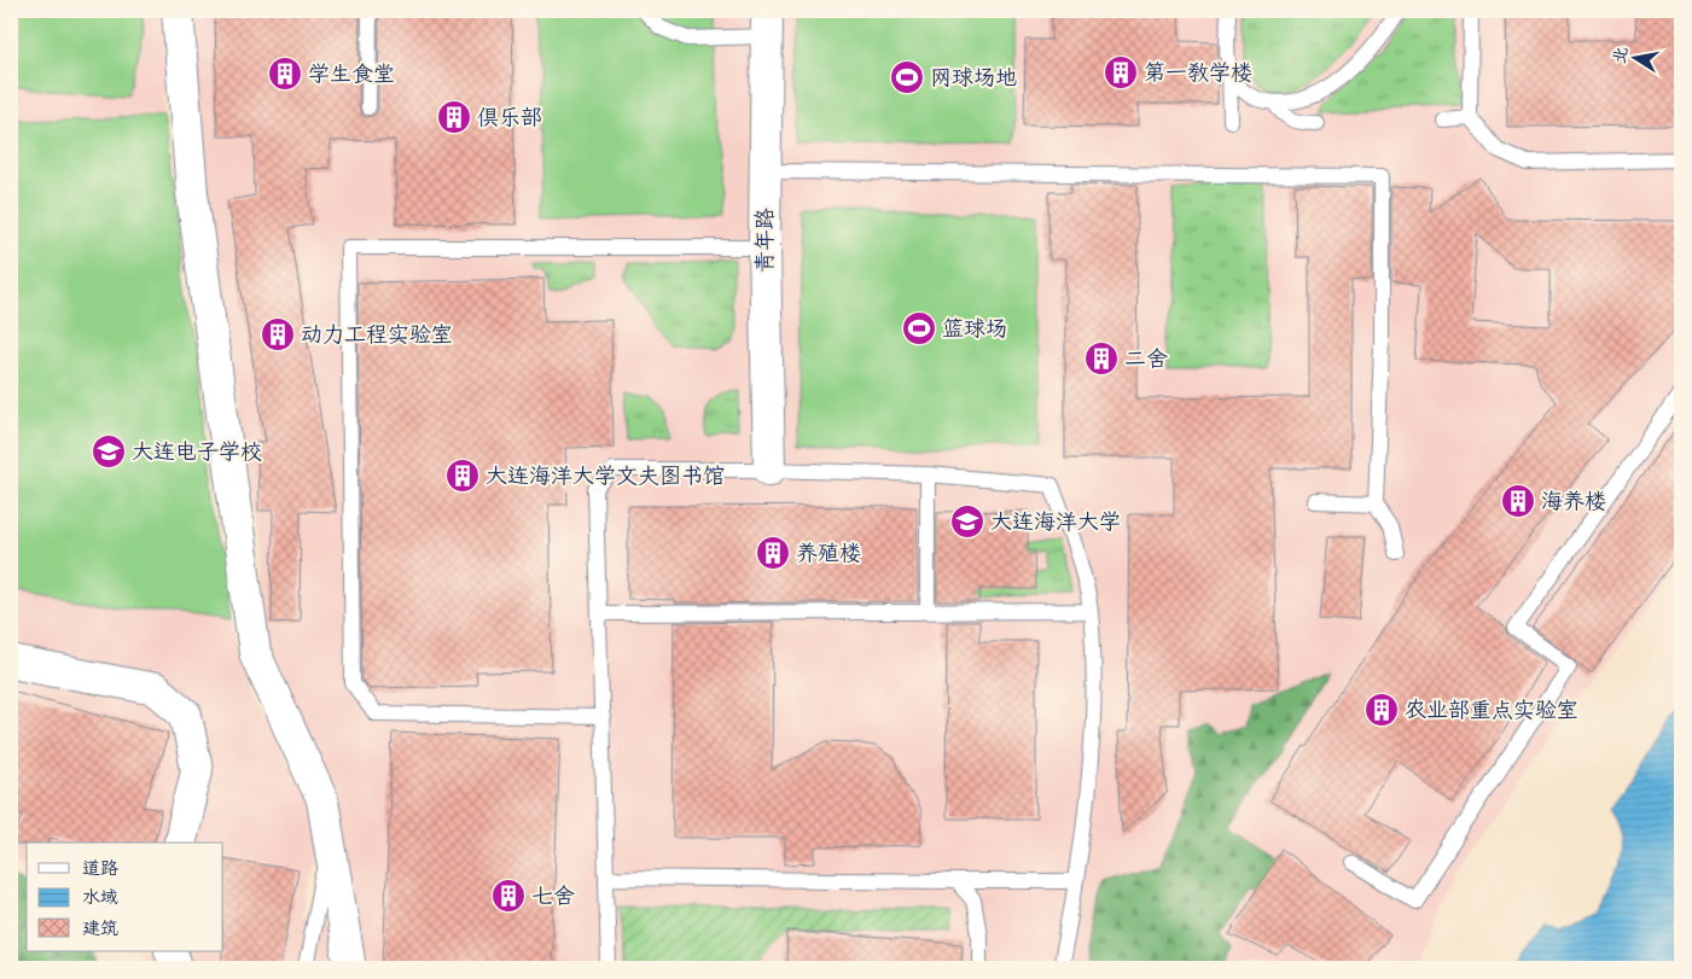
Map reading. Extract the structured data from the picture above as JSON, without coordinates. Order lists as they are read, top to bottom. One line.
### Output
{"streets":{"street":["青年路"]},"places":{"building":["第一教学楼","学生食堂","俱乐部","动力工程实验室","二舍","大连海洋大学文夫图书馆","海养楼","养殖楼","农业部重点实验室","七舍"],"sports":["网球场地","篮球场"],"school or university":["大连电子学校","大连海洋大学"]},"legend":["道路","水域","建筑"],"north":"left"}
